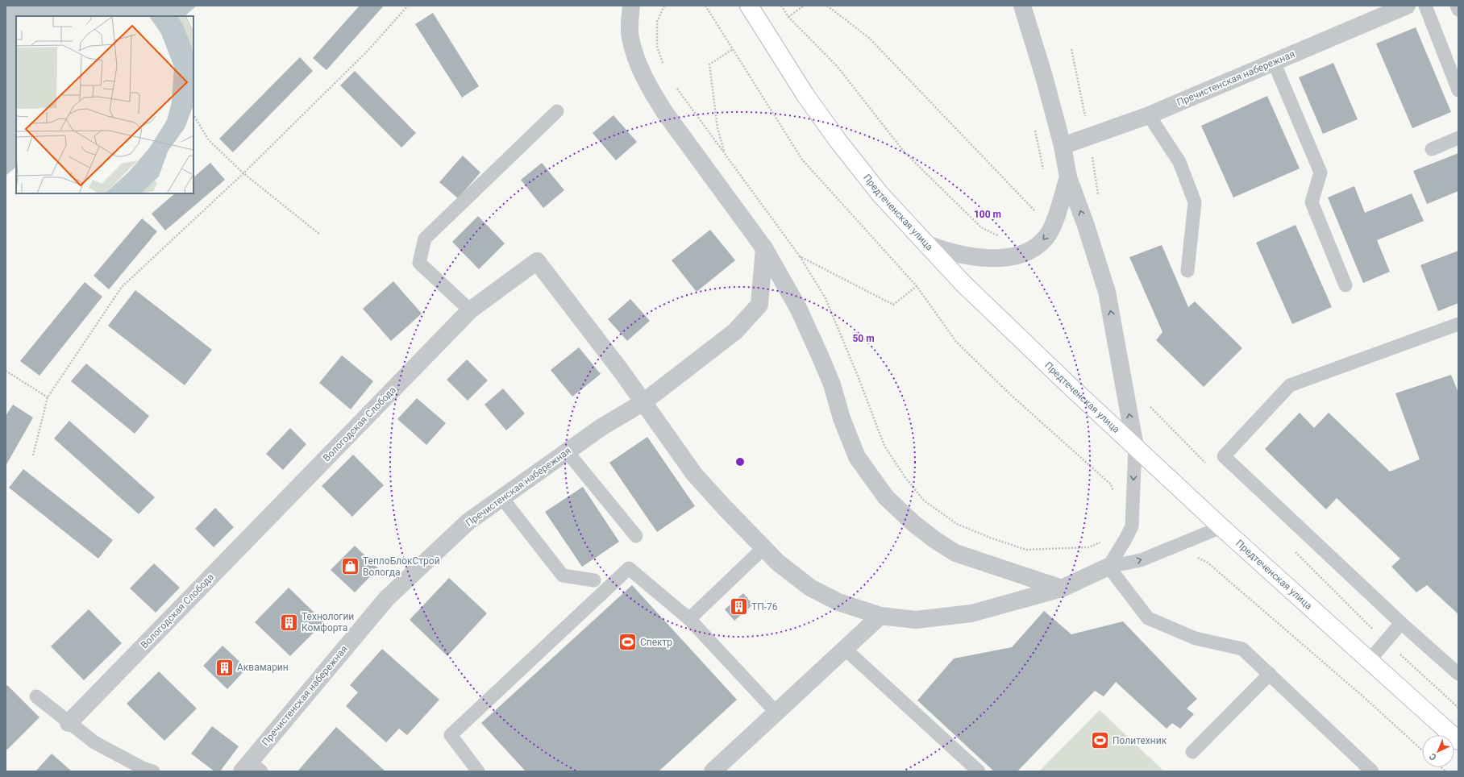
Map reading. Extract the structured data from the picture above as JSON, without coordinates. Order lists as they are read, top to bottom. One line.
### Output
{"streets":{"street":["Пречистенская набережная","Предтеченская улица","Вологодская Слобода"]},"crossings":[["Пречистенская набережная","Вологодская Слобода"]],"places":{"shop":["ТеплоБлокСтрой Вологда"],"building":["ТП-76","Технологии Комфорта","Аквамарин"],"sports":["Спектр","Политехник"]},"north":"bottom left","rings":["100 m","50 m"]}
